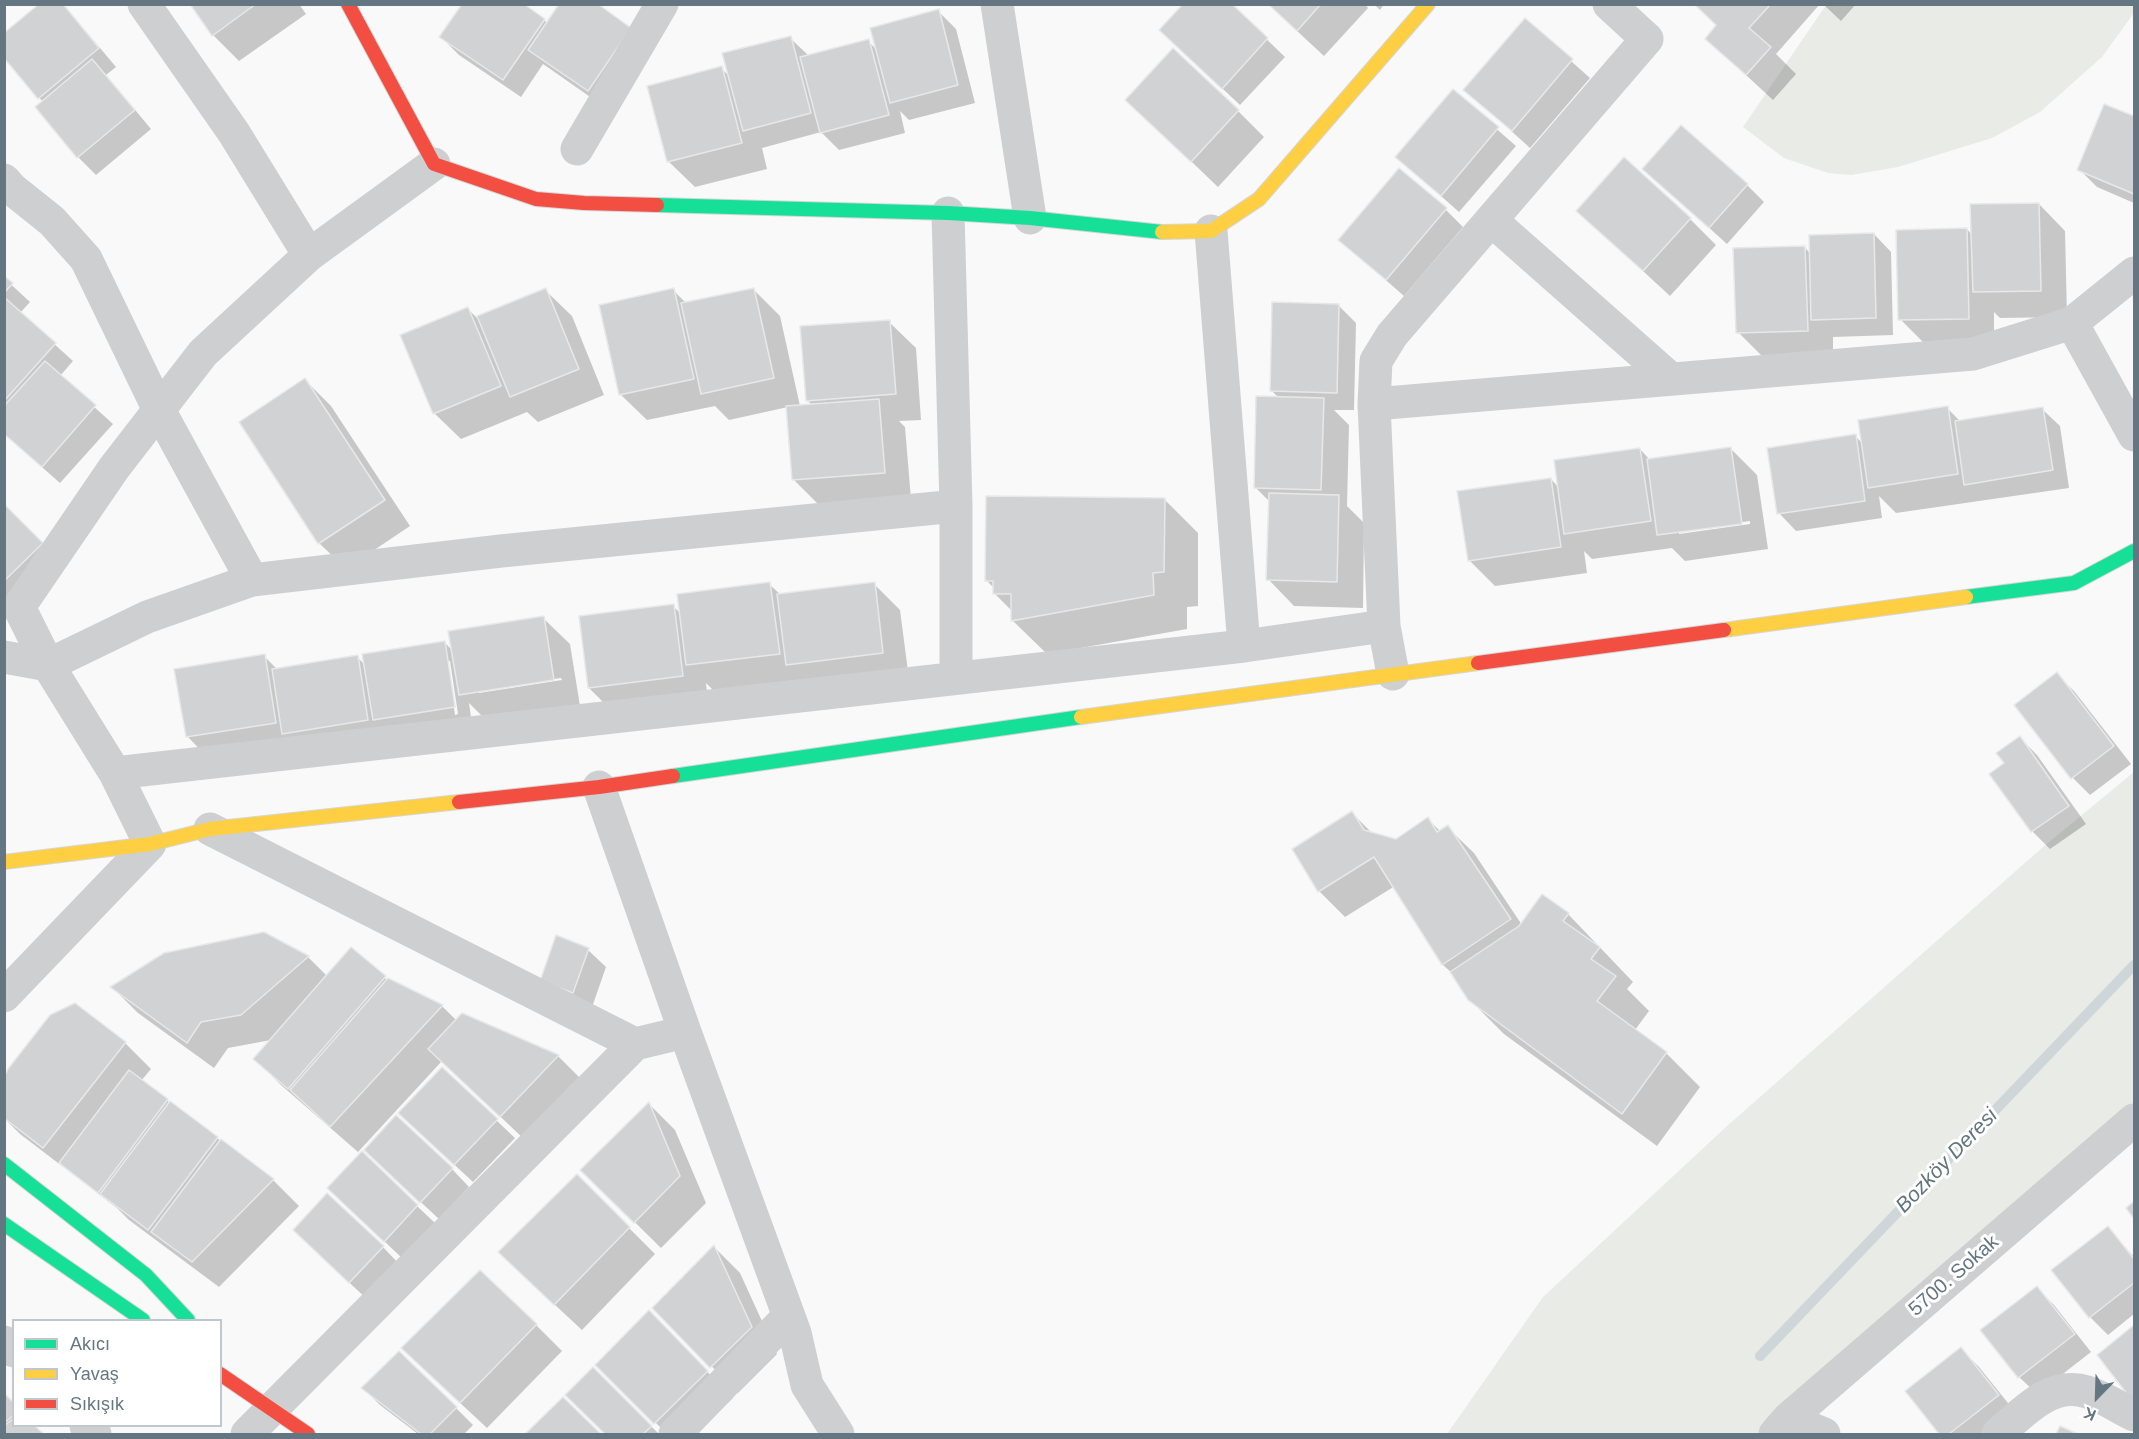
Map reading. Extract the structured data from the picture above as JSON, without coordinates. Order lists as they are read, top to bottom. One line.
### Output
{"streets":{"street":["5700. Sokak"]},"water":["Bozköy Deresi"],"legend":["Akıcı","Yavaş","Sıkışık"],"north":"bottom left"}
